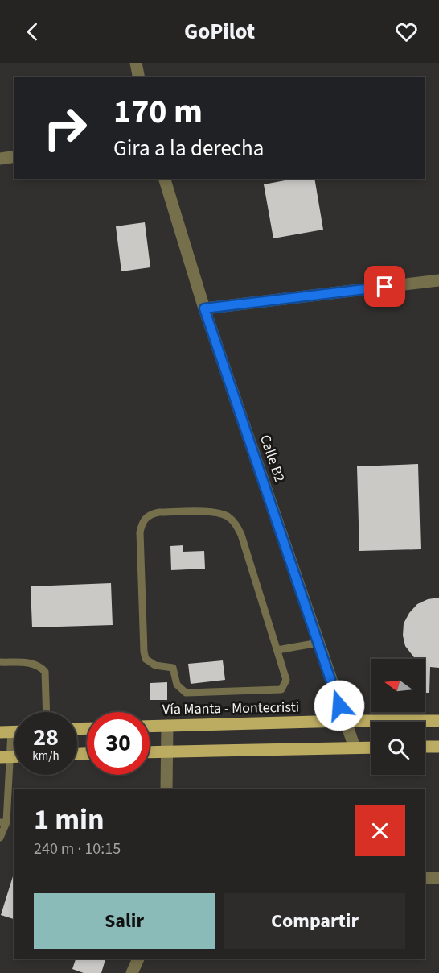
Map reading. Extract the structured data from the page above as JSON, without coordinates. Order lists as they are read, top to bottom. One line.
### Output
{"streets":{"main road":["Vía Manta - Montecristi"],"street":["Calle B2"]},"crossings":[["Calle B2","Vía Manta - Montecristi"]],"north":"left","page":{"header":"GoPilot","turn":["170 m","Gira a la derecha"],"speed":"28 km/h","limit":"30","heading":["1 min","240 m · 10:15"],"buttons":["Salir","Compartir"]}}
